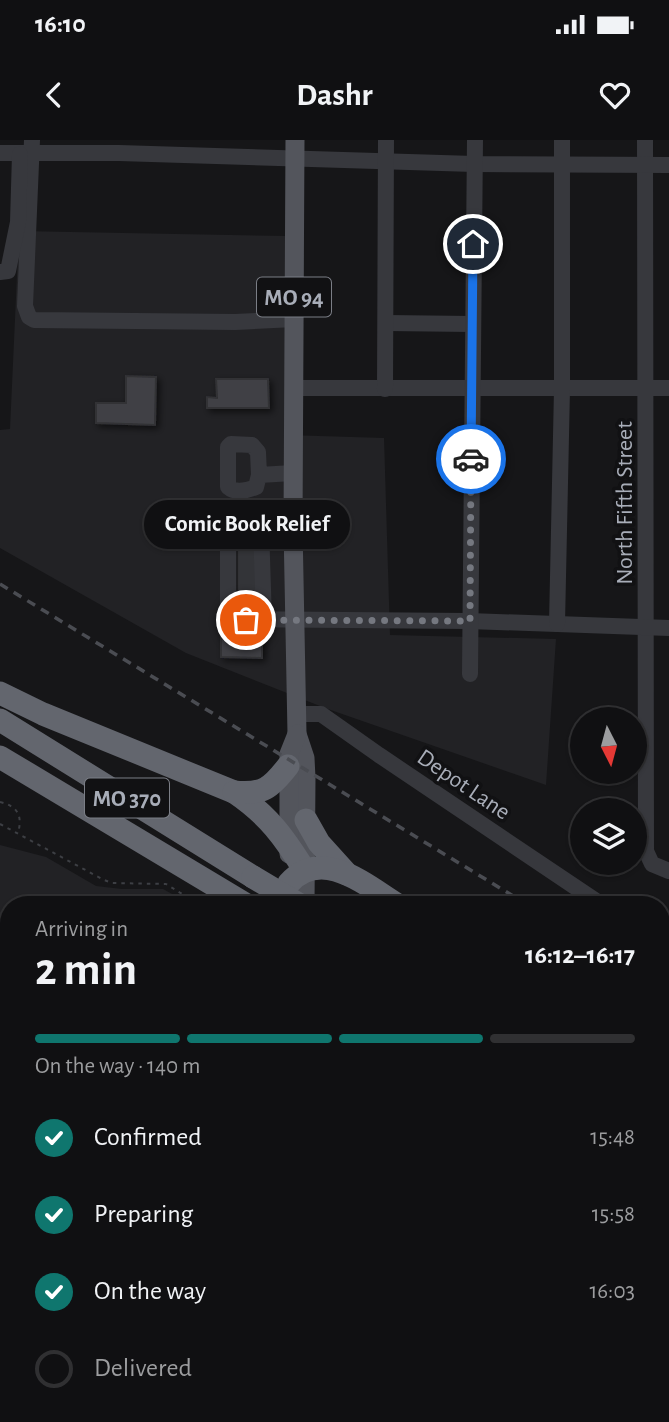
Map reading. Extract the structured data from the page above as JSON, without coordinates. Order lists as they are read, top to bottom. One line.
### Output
{"streets":{"highway":["MO 370"],"main road":["MO 94"],"street":["North Fifth Street","Depot Lane"]},"crossings":[["MO 94","Depot Lane"]],"places":["Comic Book Relief"],"north":"bottom","page":{"status":"16:10","header":"Dashr","bubble":"Comic Book Relief","heading":["2 min","Arriving in","16:12–16:17"],"bar":"On the way · 140 m","list":[["Confirmed","15:48"],["Preparing","15:58"],["On the way","16:03"],"Delivered"]}}
